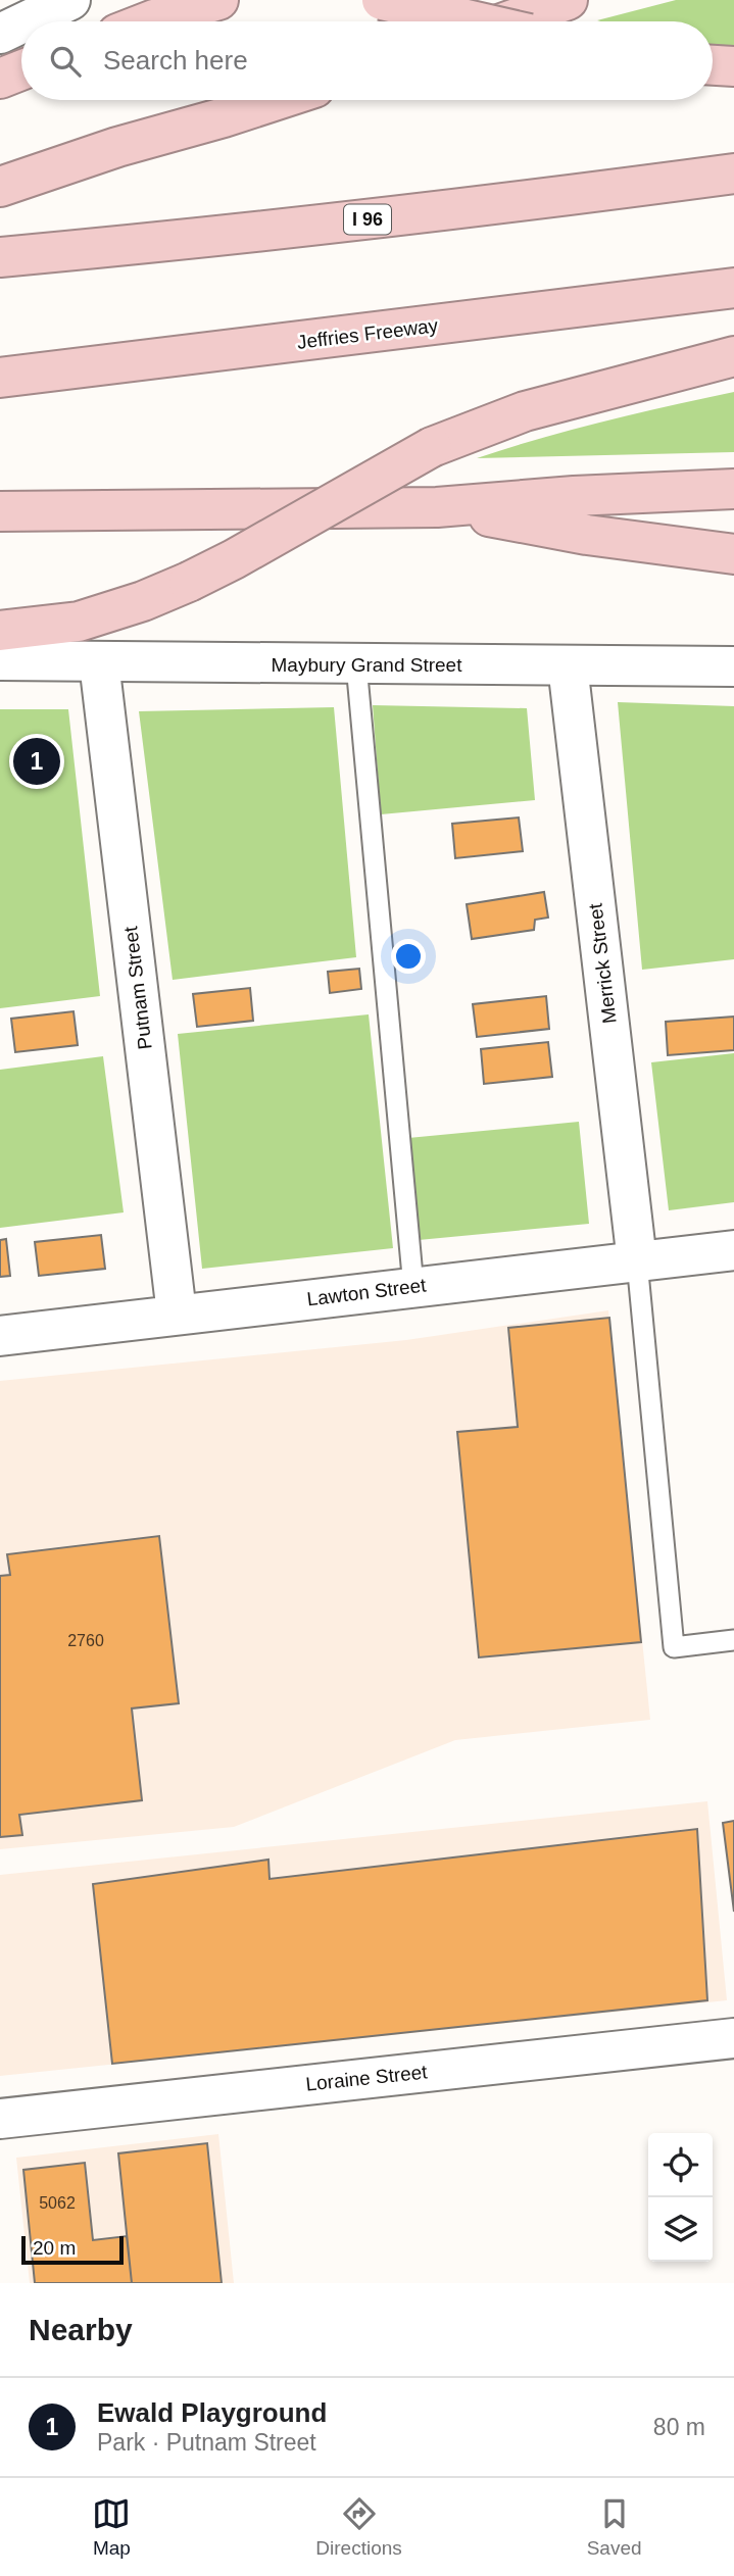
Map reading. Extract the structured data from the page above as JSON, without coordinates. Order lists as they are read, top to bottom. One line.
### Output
{"streets":{"highway":["I 96","Jeffries Freeway"],"street":["Maybury Grand Street","Merrick Street","Putnam Street","Lawton Street","Loraine Street"]},"crossings":[["Maybury Grand Street","Merrick Street"],["Maybury Grand Street","Putnam Street"],["Merrick Street","Lawton Street"],["Putnam Street","Lawton Street"]],"house_numbers":["2760","5062"],"scale_bar":"20 m","page":{"search":"Search here","pins":"1","scale":"20 m","heading":"Nearby","list":[{"mark":"1","name":"Ewald Playground","note":"Park · Putnam Street","value":"80 m"}],"nav":["Map","Directions","Saved"]}}
